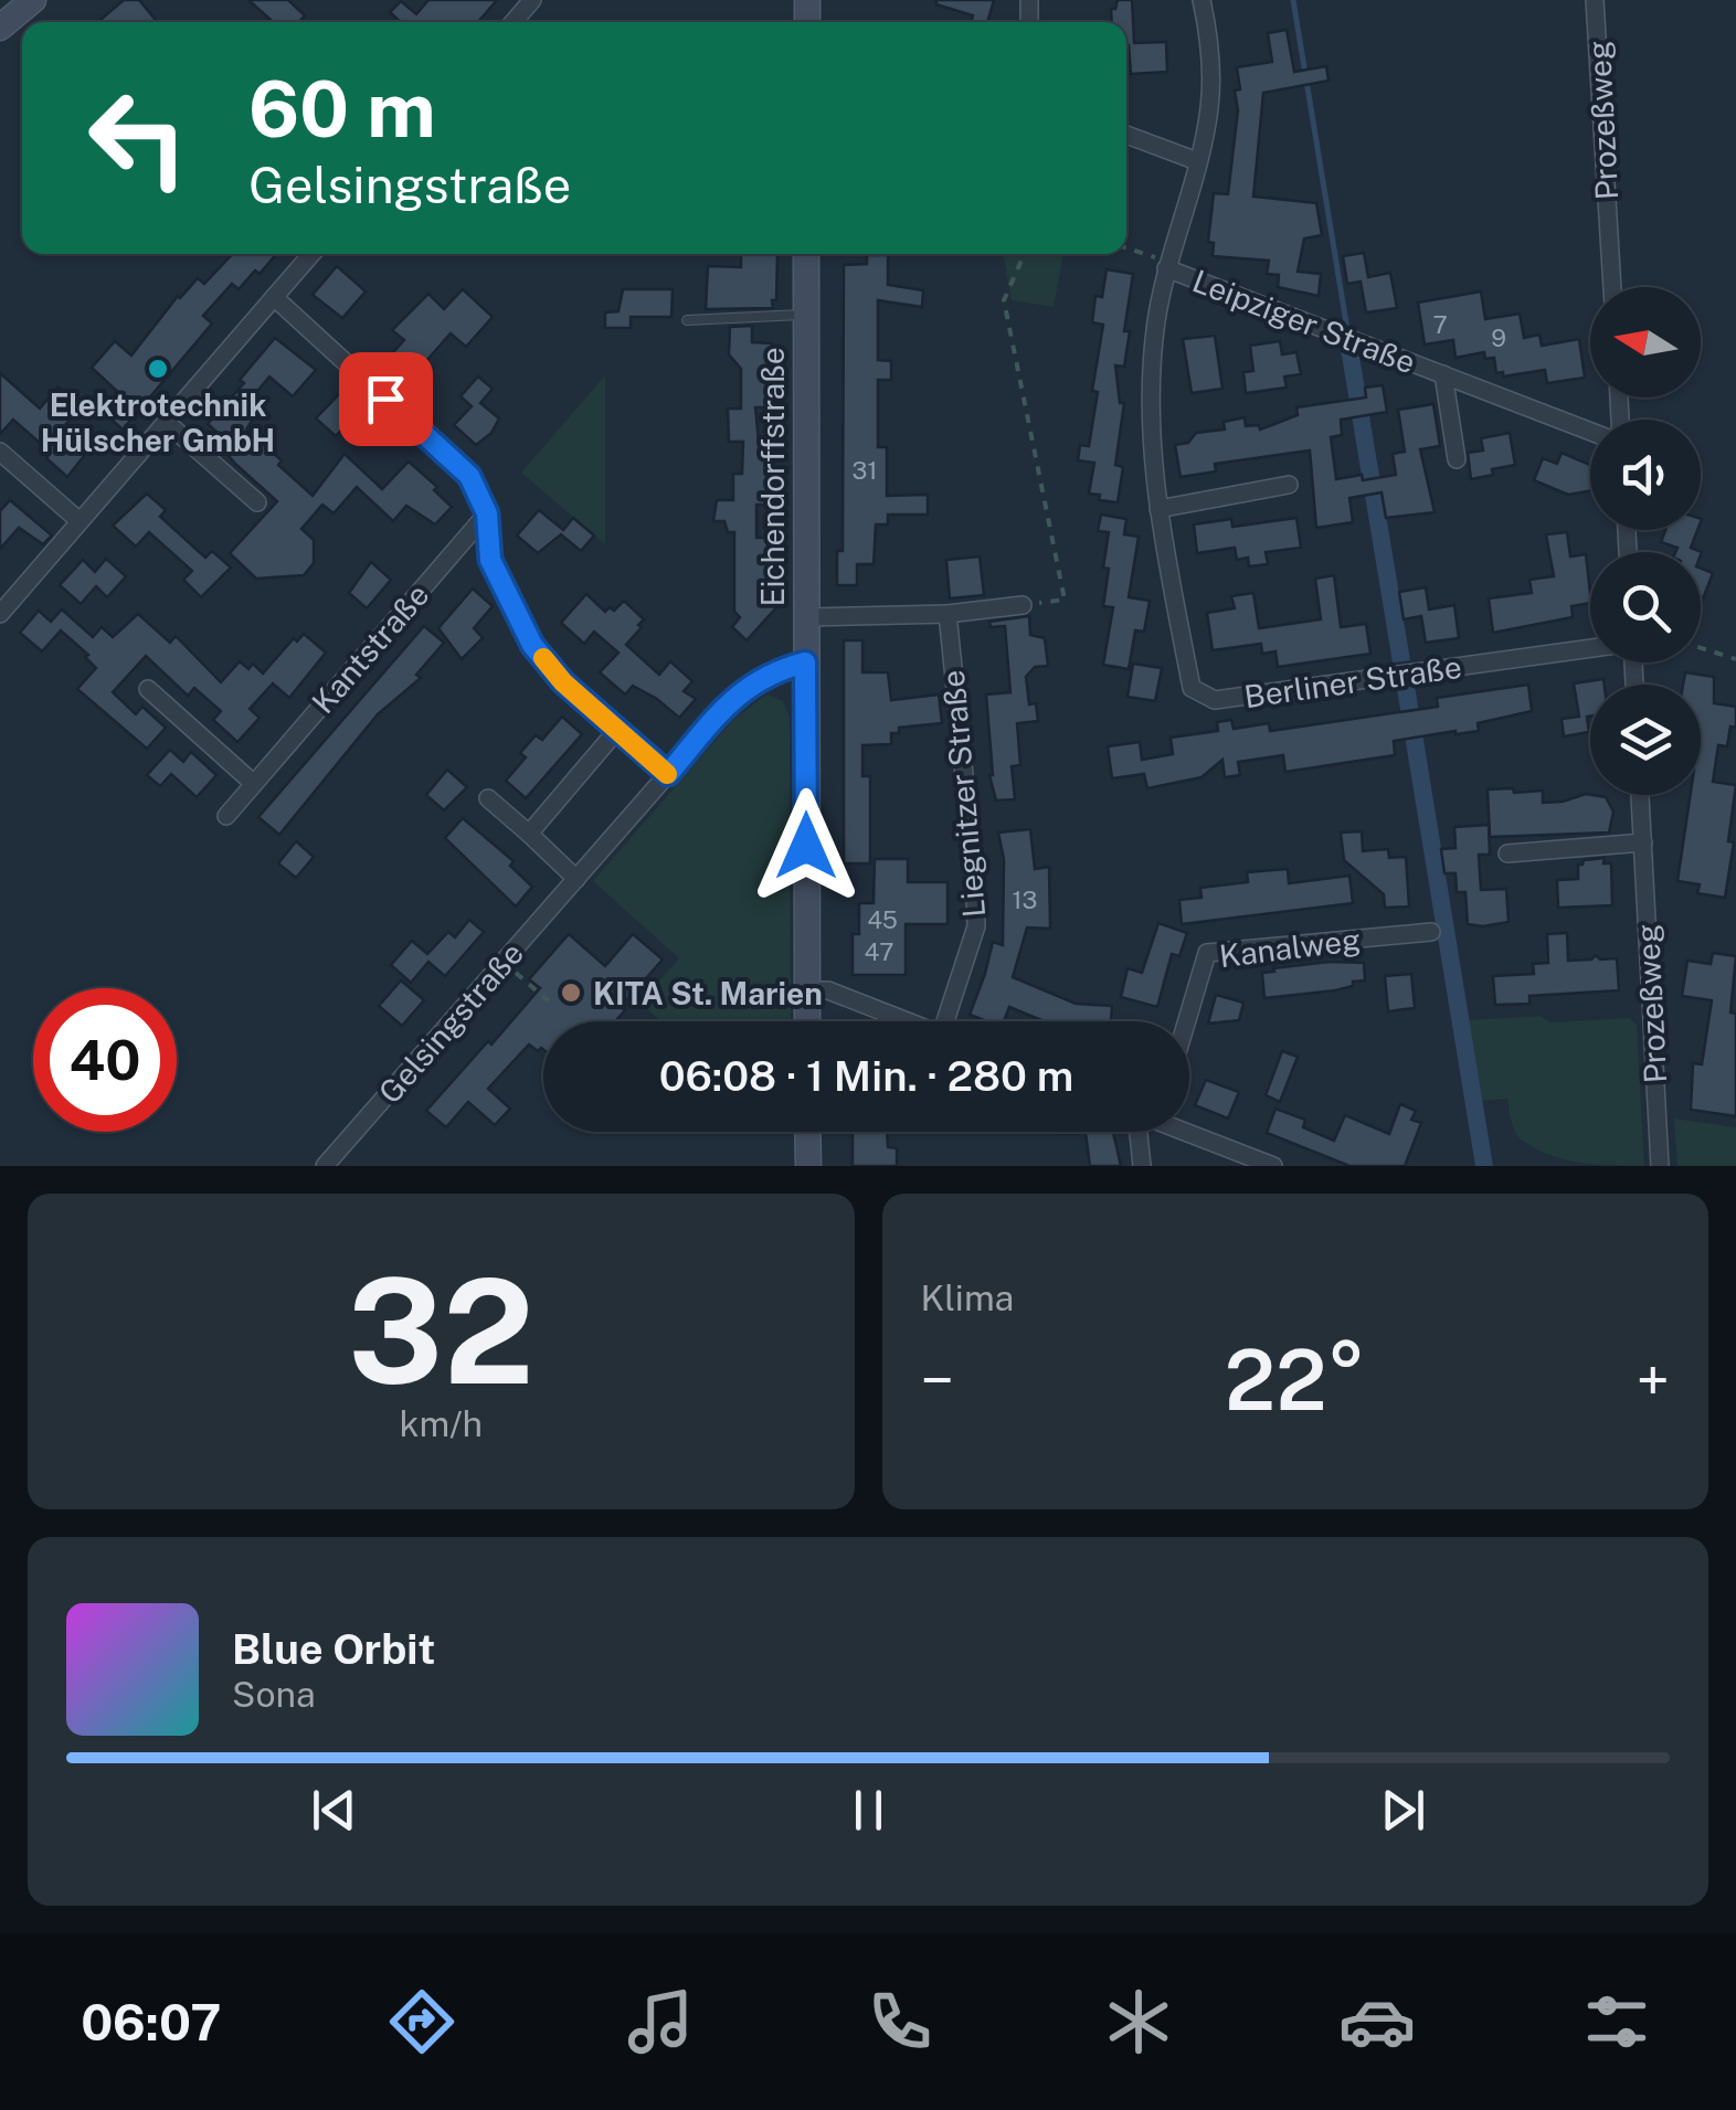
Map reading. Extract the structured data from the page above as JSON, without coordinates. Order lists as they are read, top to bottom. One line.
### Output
{"streets":{"street":["Prozeßweg","Leipziger Straße","Eichendorffstraße","Kantstraße","Berliner Straße","Liegnitzer Straße","Kanalweg","Gelsingstraße"]},"crossings":[["Leipziger Straße","Berliner Straße"],["Eichendorffstraße","Gelsingstraße"]],"places":["Elektrotechnik Hülscher GmbH","KITA St. Marien"],"house_numbers":["7","9","31","13","45","47"],"north":"left","page":{"turn":["60 m","Gelsingstraße"],"limit":"40","trip":"06:08 · 1 Min. · 280 m","tile":[["32","km/h"],"Klima"],"heat":["−","22°","+"],"song":["Blue Orbit","Sona"],"tabs":"06:07"}}
